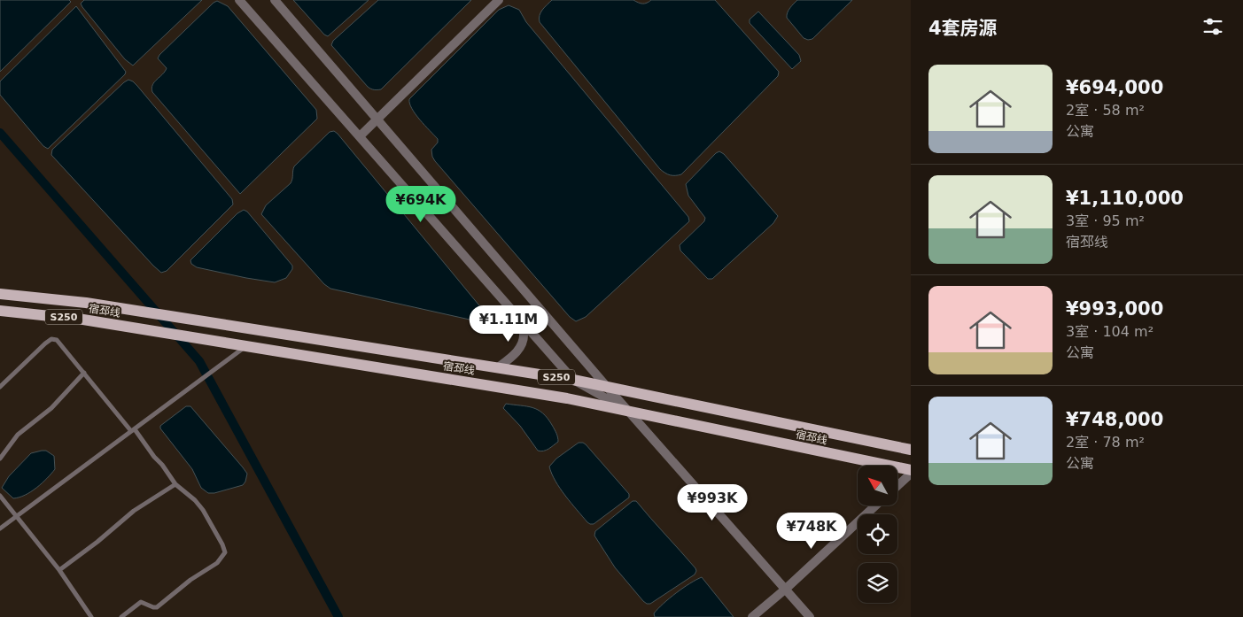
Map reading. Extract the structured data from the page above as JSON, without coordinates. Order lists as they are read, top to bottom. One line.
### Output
{"streets":{"main road":["宿邳线","S250"]},"north":"top left","page":{"heading":"4套房源","list":[{"name":"¥694,000","note":"2室 · 58 m² · 公寓"},{"name":"¥1,110,000","note":"3室 · 95 m² · 宿邳线"},{"name":"¥993,000","note":"3室 · 104 m² · 公寓"},{"name":"¥748,000","note":"2室 · 78 m² · 公寓"}],"price":["¥694K","¥1.11M","¥993K","¥748K"]}}
